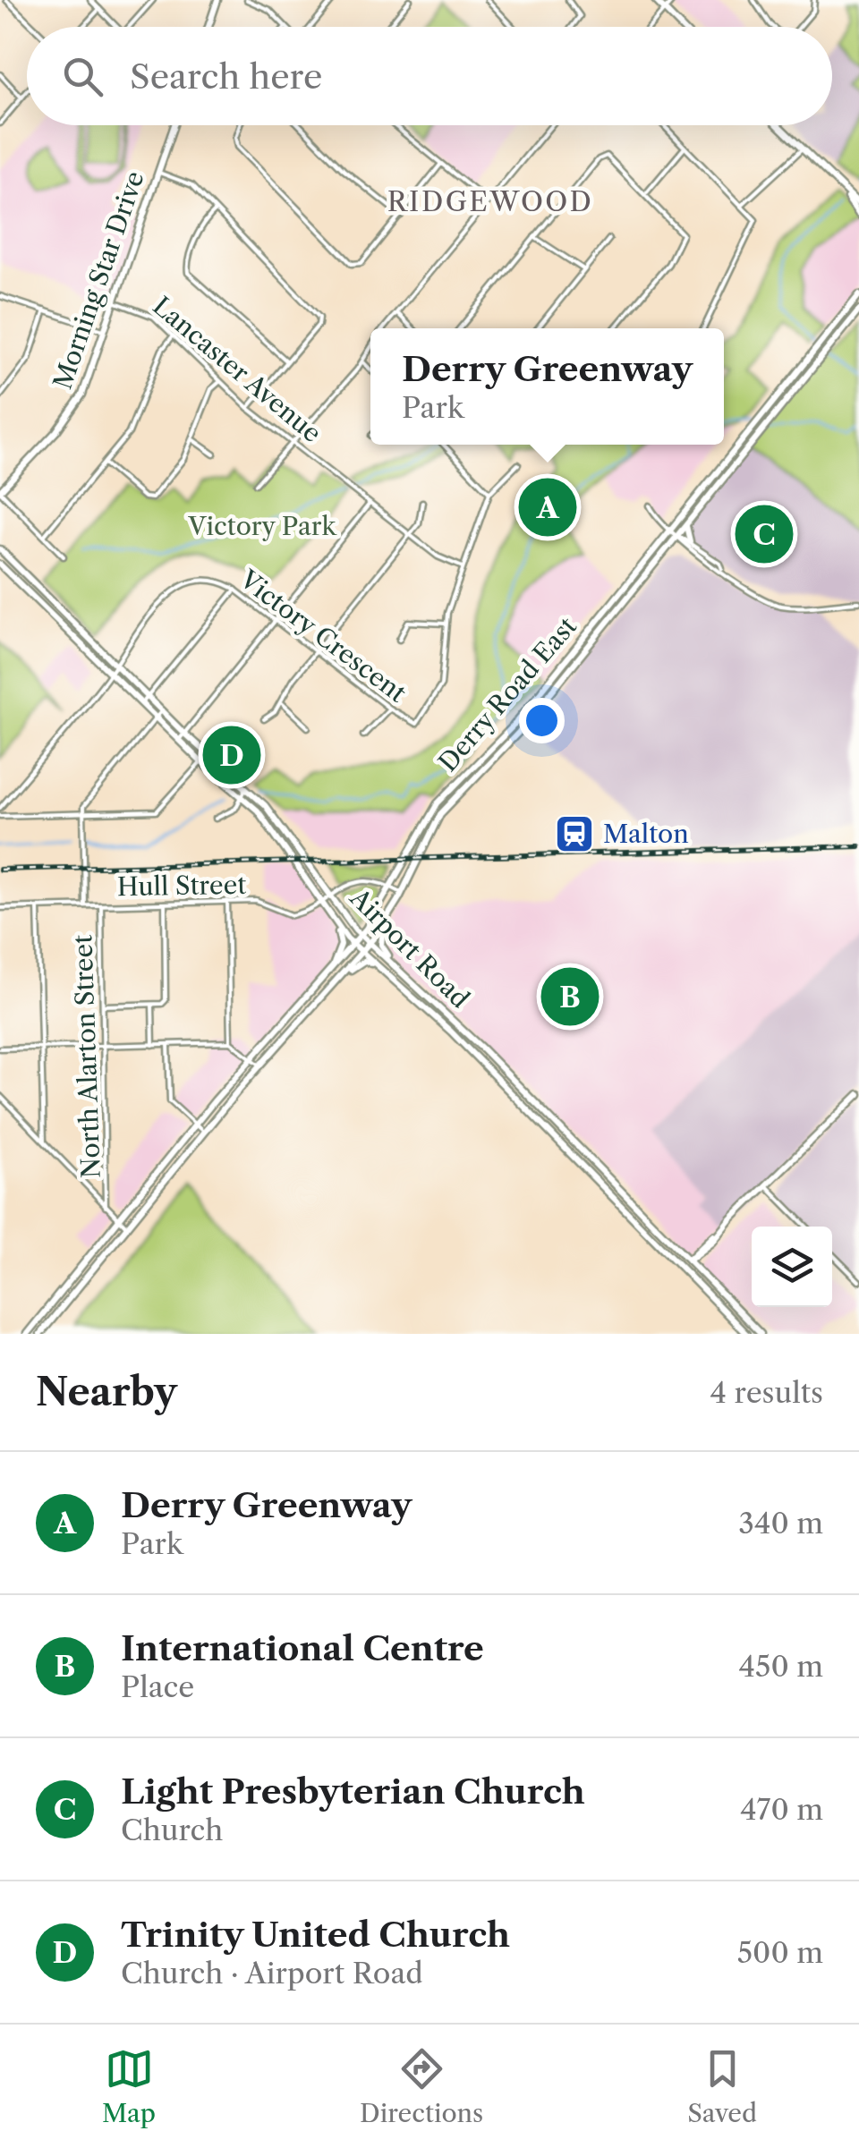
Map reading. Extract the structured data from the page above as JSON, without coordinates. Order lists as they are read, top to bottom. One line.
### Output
{"streets":{"main road":["Morning Star Drive","Derry Road East","Airport Road"],"street":["Lancaster Avenue","Victory Crescent","Hull Street","North Alarton Street"]},"crossings":[["Morning Star Drive","Lancaster Avenue"],["Lancaster Avenue","Victory Crescent"],["Victory Crescent","Airport Road"],["Derry Road East","Hull Street"],["Derry Road East","Airport Road"],["Hull Street","Airport Road"],["Hull Street","North Alarton Street"]],"districts":["RIDGEWOOD"],"parks":["Victory Park"],"places":{"station":["Malton"]},"page":{"search":"Search here","popup":["Derry Greenway","Park"],"pins":["A","C","D","B"],"heading":["Nearby","4 results"],"list":[{"mark":"A","name":"Derry Greenway","note":"Park","value":"340 m"},{"mark":"B","name":"International Centre","note":"Place","value":"450 m"},{"mark":"C","name":"Light Presbyterian Church","note":"Church","value":"470 m"},{"mark":"D","name":"Trinity United Church","note":"Church · Airport Road","value":"500 m"}],"nav":["Map","Directions","Saved"]}}
